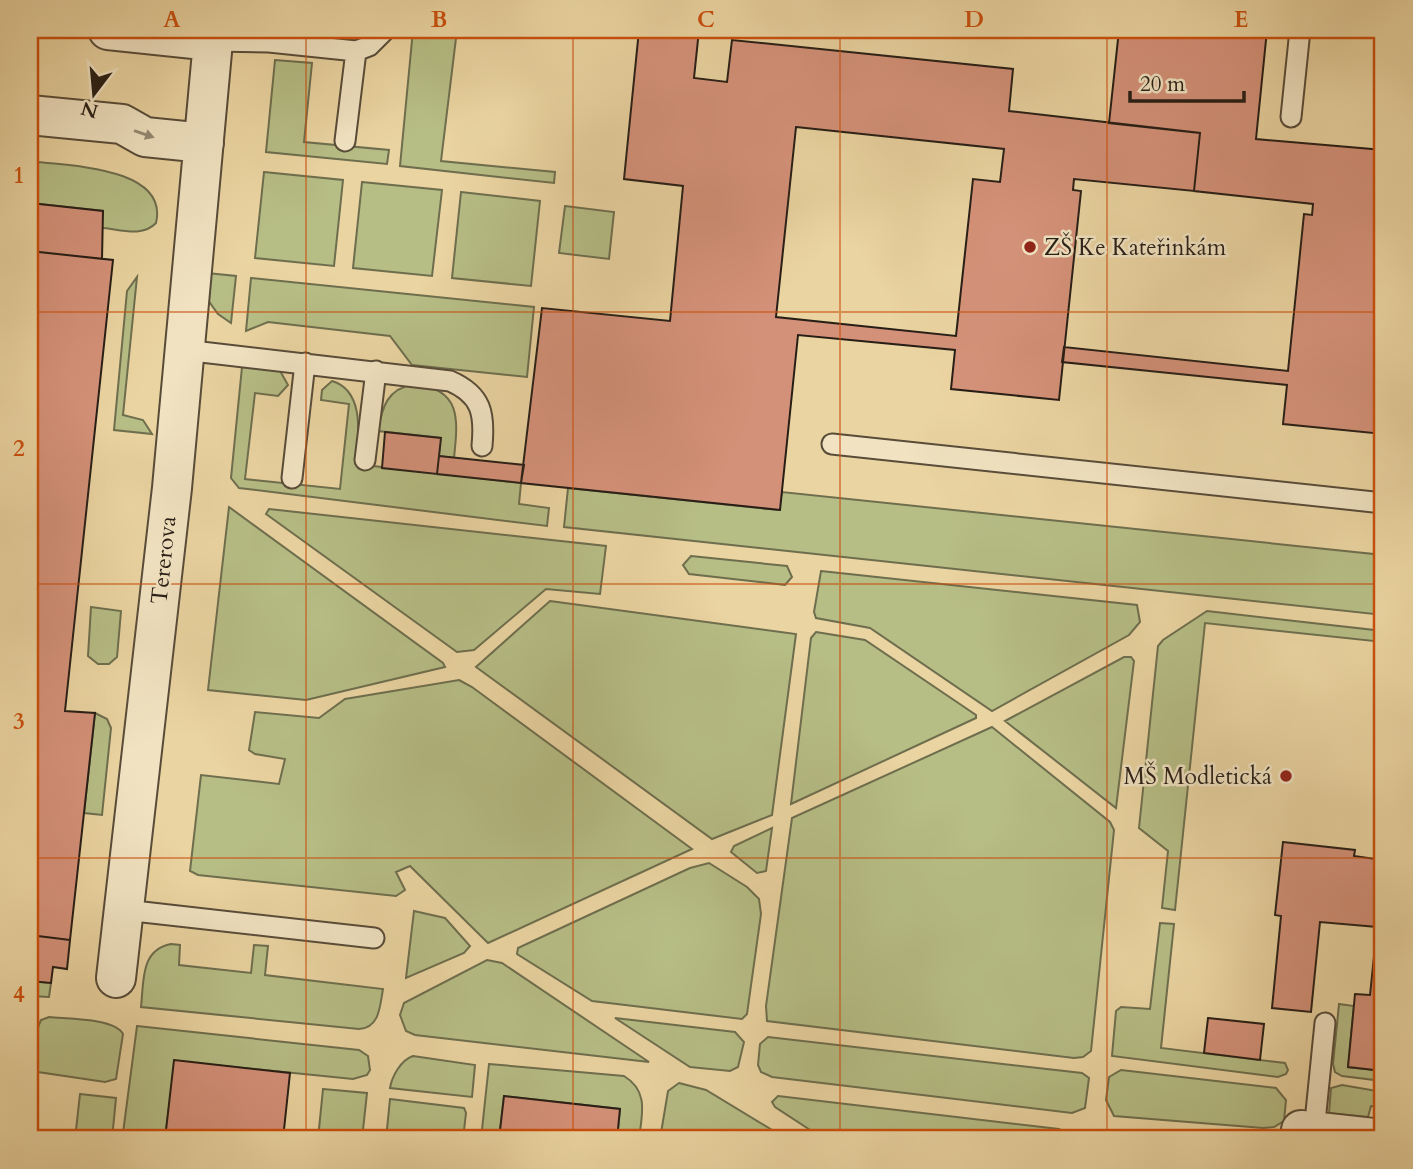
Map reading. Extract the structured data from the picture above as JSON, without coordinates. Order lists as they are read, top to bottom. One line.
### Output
{"streets":{"street":["Tererova"]},"places":["ZŠ Ke Kateřinkám","MŠ Modletická"],"scale_bar":"20 m","north":"bottom","grid":{"columns":["A","B","C","D","E"],"rows":["1","2","3","4"]}}
